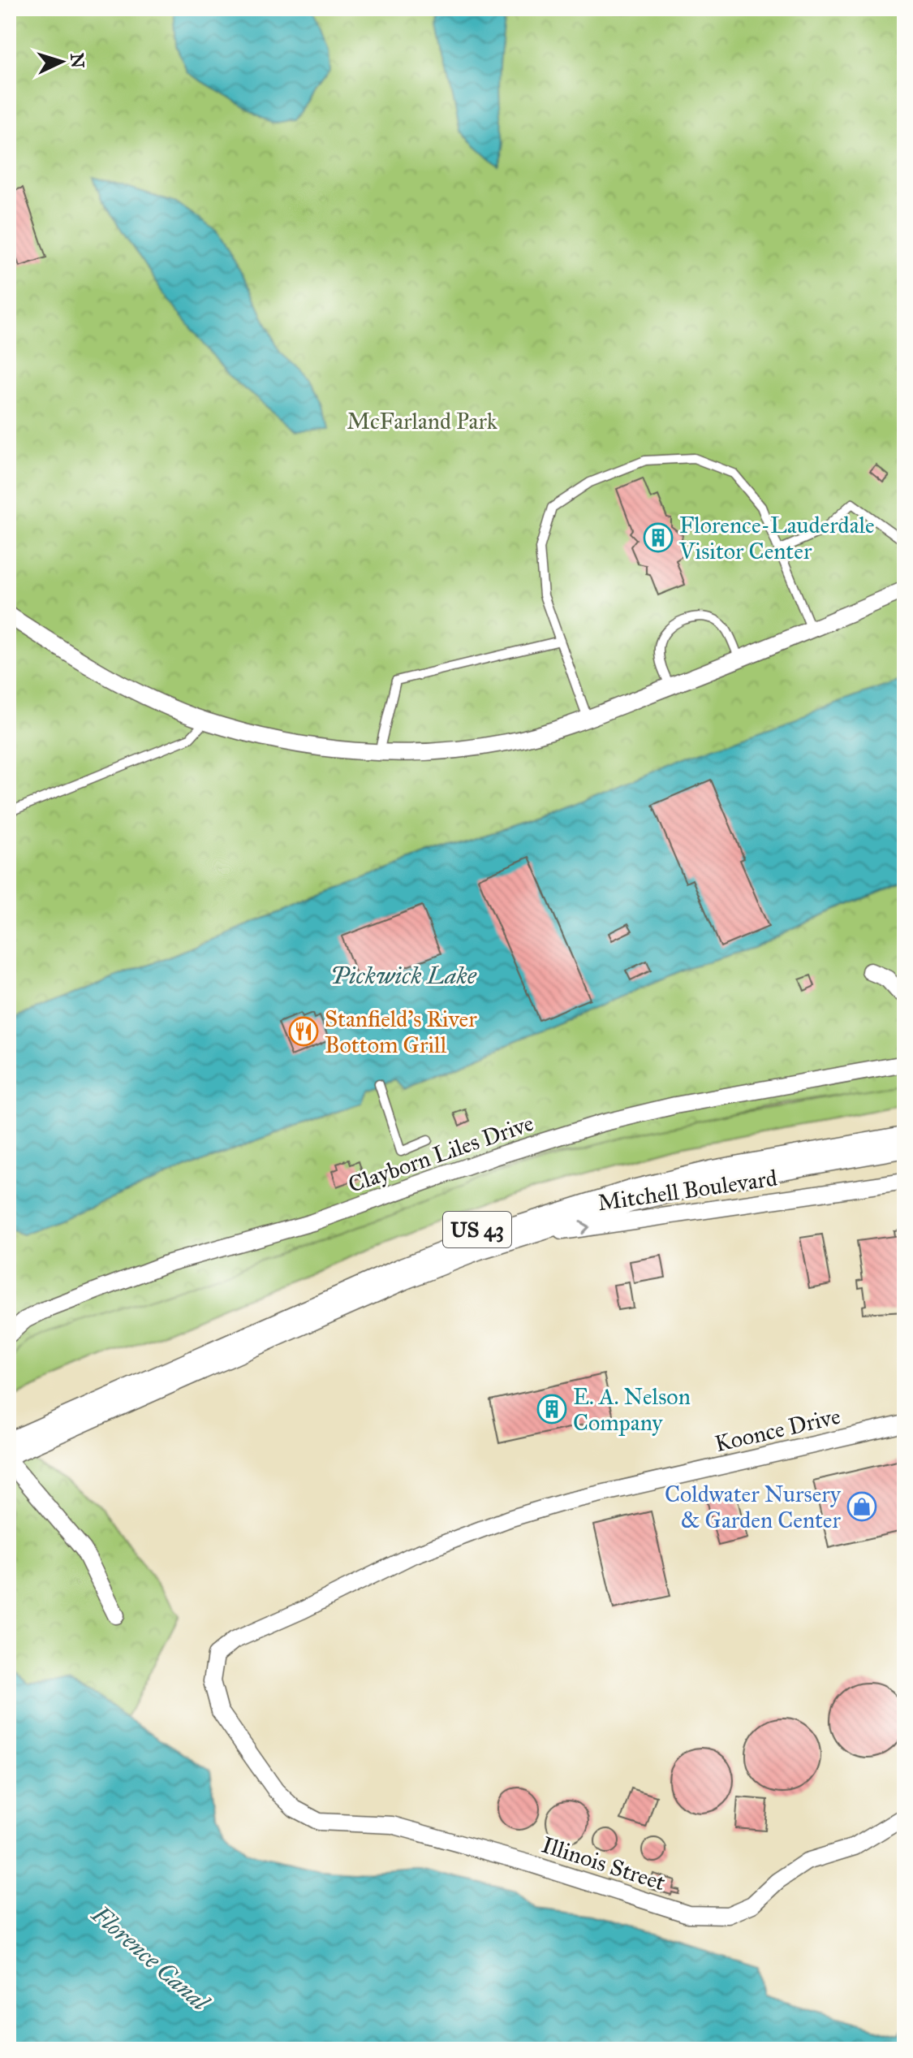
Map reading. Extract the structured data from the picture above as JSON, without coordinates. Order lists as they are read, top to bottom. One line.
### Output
{"streets":{"highway":["US 43"],"street":["Clayborn Liles Drive","Mitchell Boulevard","Koonce Drive","Illinois Street"]},"crossings":[["Mitchell Boulevard","US 43"],["Koonce Drive","Illinois Street"]],"one_way":["Mitchell Boulevard"],"water":["Pickwick Lake","Florence Canal"],"parks":["McFarland Park"],"places":{"building":["Florence-Lauderdale Visitor Center","E. A. Nelson Company"],"restaurant":["Stanfield's River Bottom Grill"],"shop":["Coldwater Nursery & Garden Center"]},"north":"right"}
